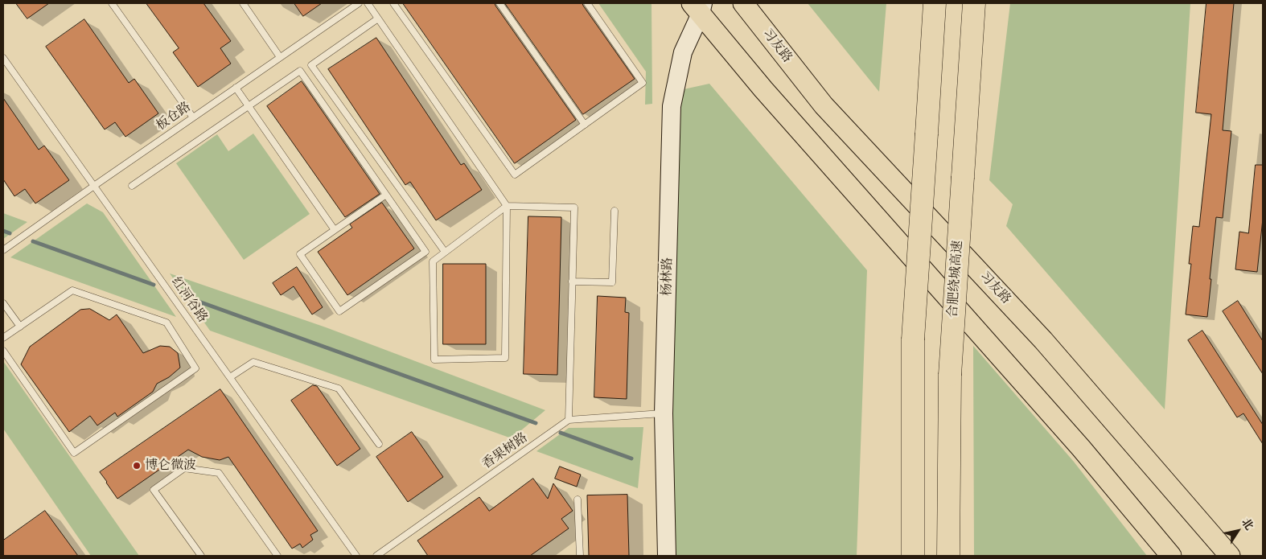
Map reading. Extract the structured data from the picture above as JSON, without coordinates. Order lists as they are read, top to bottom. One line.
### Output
{"streets":{"highway":["合肥绕城高速"],"main road":["习友路"],"street":["杨林路"],"lane":["板仓路","红河谷路","香果树路"]},"crossings":[["板仓路","红河谷路"]],"places":["博仑微波"],"north":"top right"}
